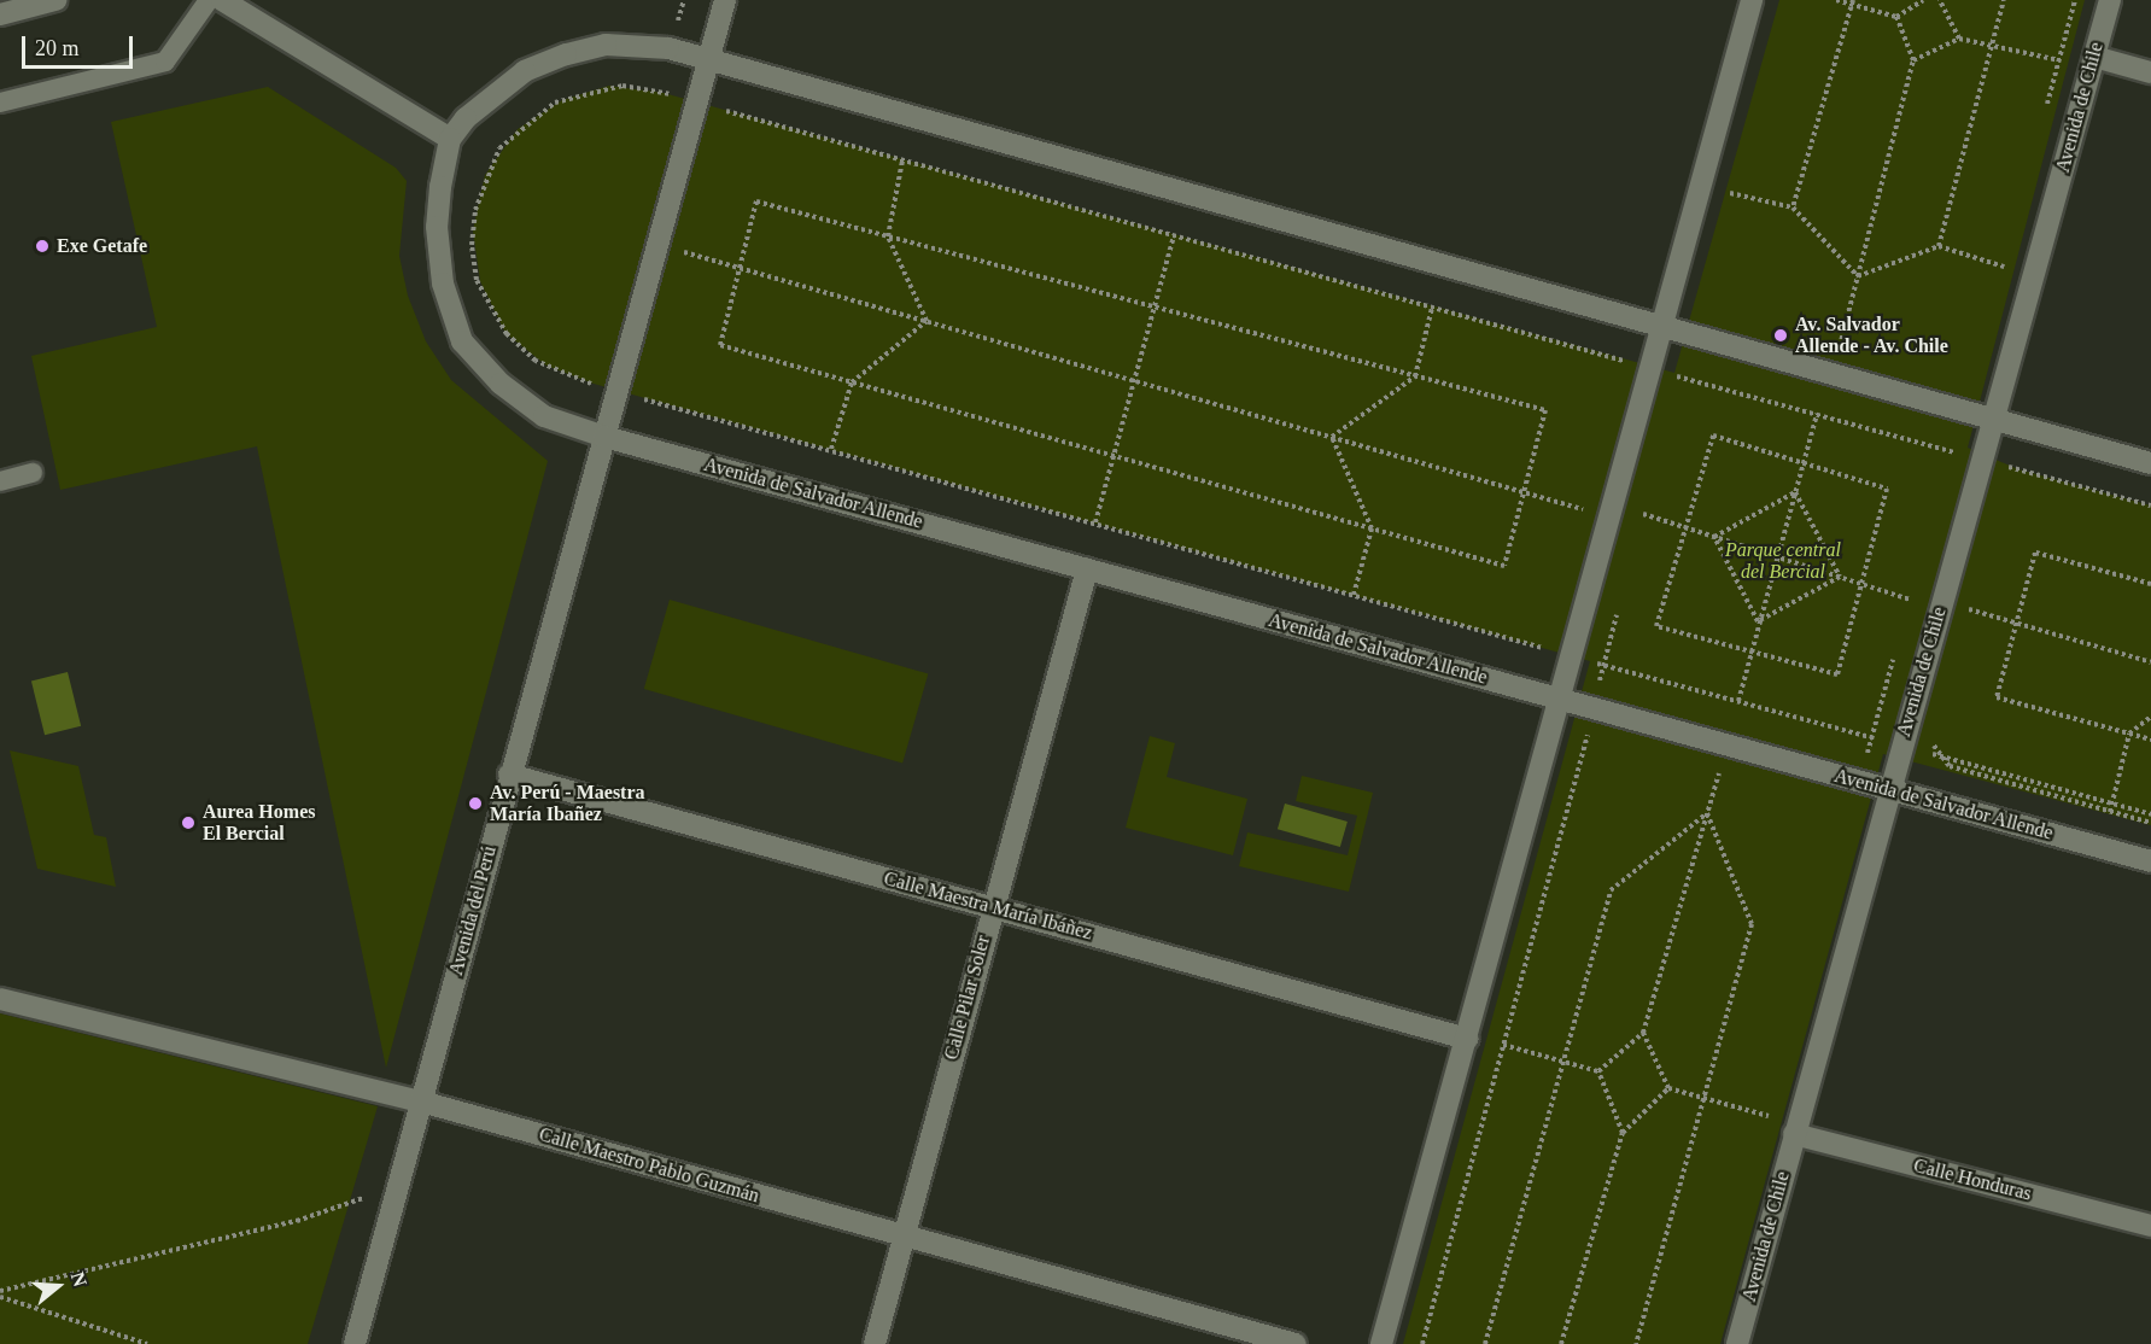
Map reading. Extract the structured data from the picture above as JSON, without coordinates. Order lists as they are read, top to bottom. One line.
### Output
{"streets":{"street":["Avenida de Chile","Avenida de Salvador Allende","Calle Maestra María Ibáñez","Avenida del Perú","Calle Pilar Soler","Calle Maestro Pablo Guzmán","Calle Honduras"]},"crossings":[["Avenida de Chile","Avenida de Salvador Allende"],["Avenida de Chile","Calle Honduras"],["Avenida de Salvador Allende","Avenida del Perú"],["Avenida de Salvador Allende","Calle Pilar Soler"],["Calle Maestra María Ibáñez","Avenida del Perú"],["Calle Maestra María Ibáñez","Calle Pilar Soler"],["Avenida del Perú","Calle Maestro Pablo Guzmán"],["Calle Pilar Soler","Calle Maestro Pablo Guzmán"]],"parks":["Parque central del Bercial"],"places":["Exe Getafe","Av. Salvador Allende - Av. Chile","Av. Perú - Maestra María Ibañez","Aurea Homes El Bercial"],"scale_bar":"20 m","north":"right"}
